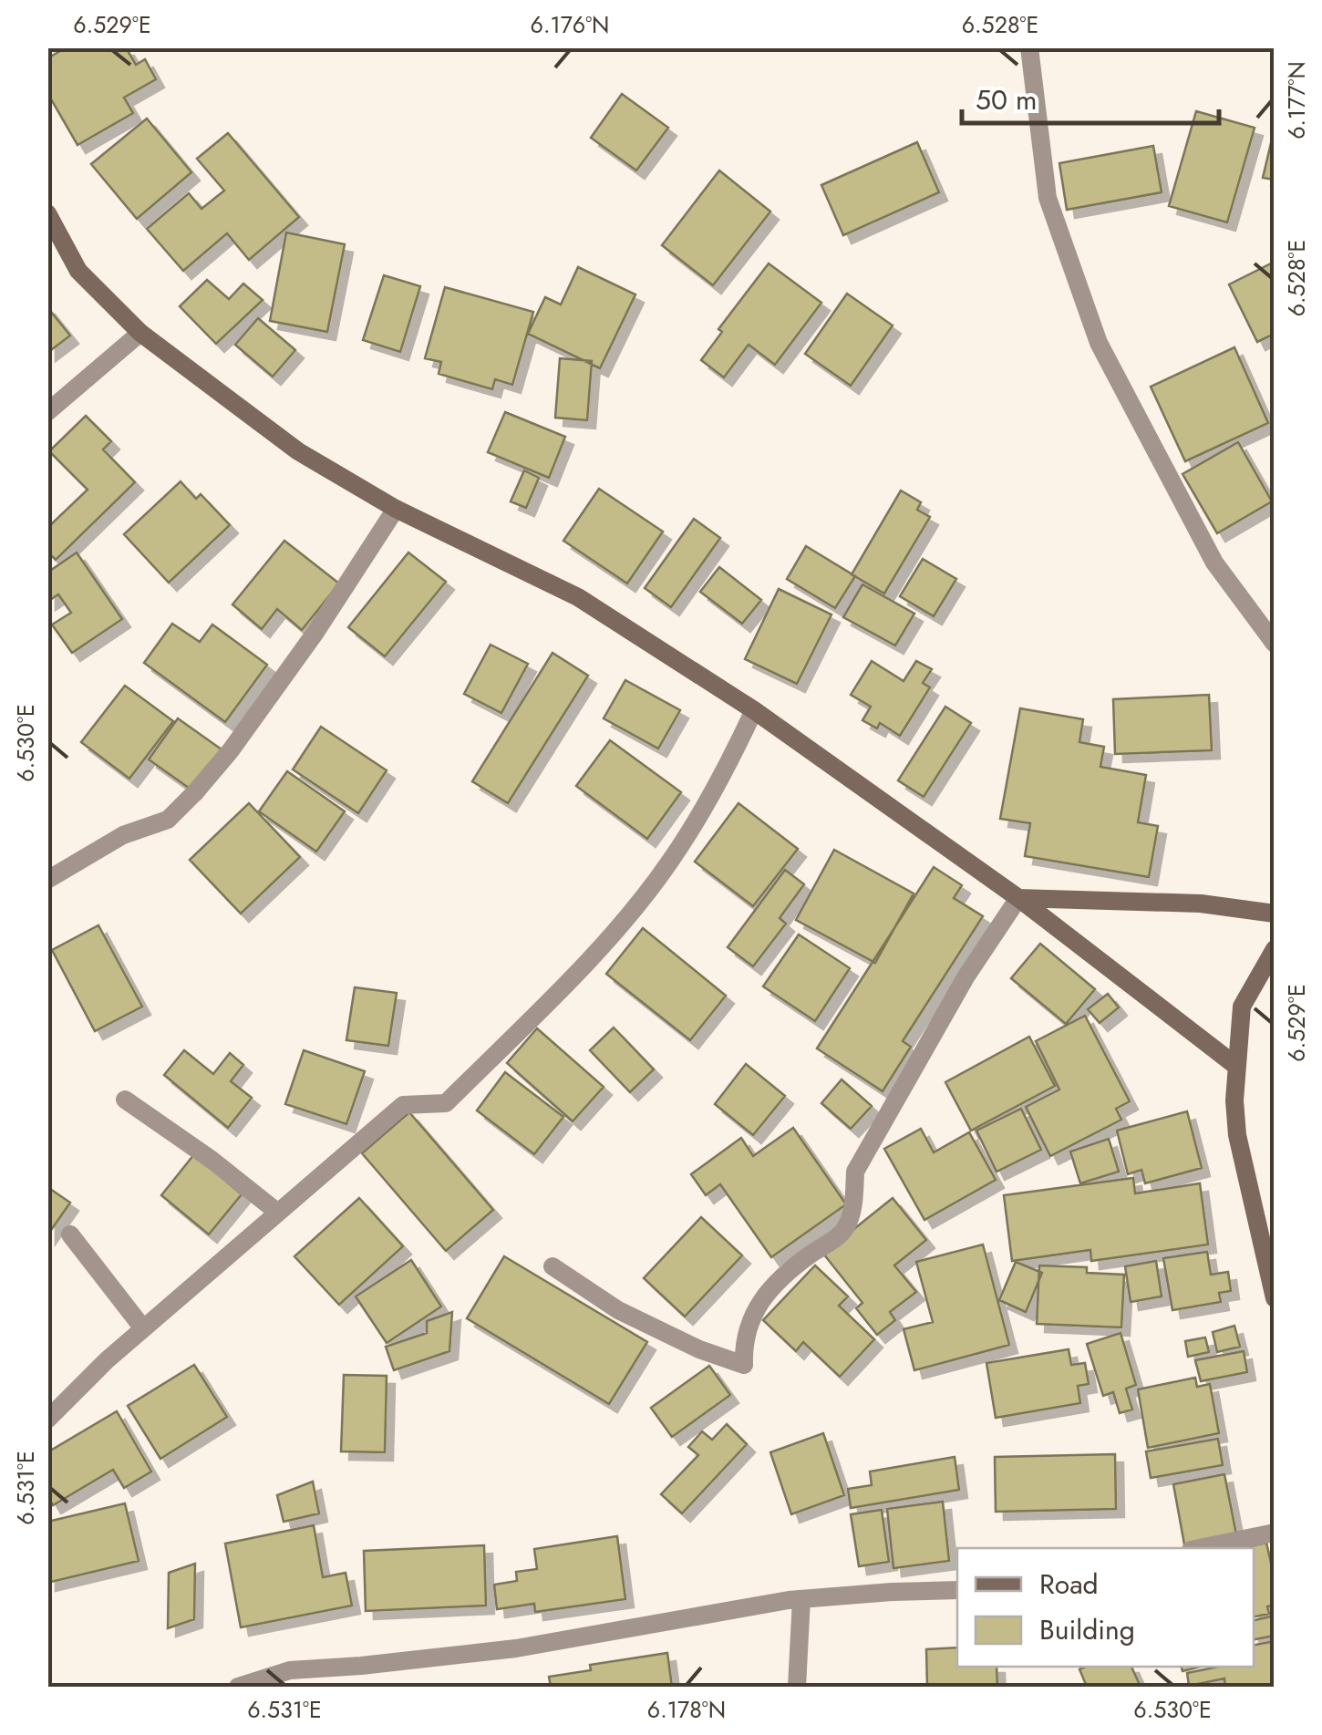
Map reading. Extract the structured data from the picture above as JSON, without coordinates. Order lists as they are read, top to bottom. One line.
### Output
{"legend":["Road","Building"],"scale_bar":"50 m","coordinates":["6.529°E","6.176°N","6.528°E","6.177°N","6.530°E","6.531°E","6.178°N"]}
